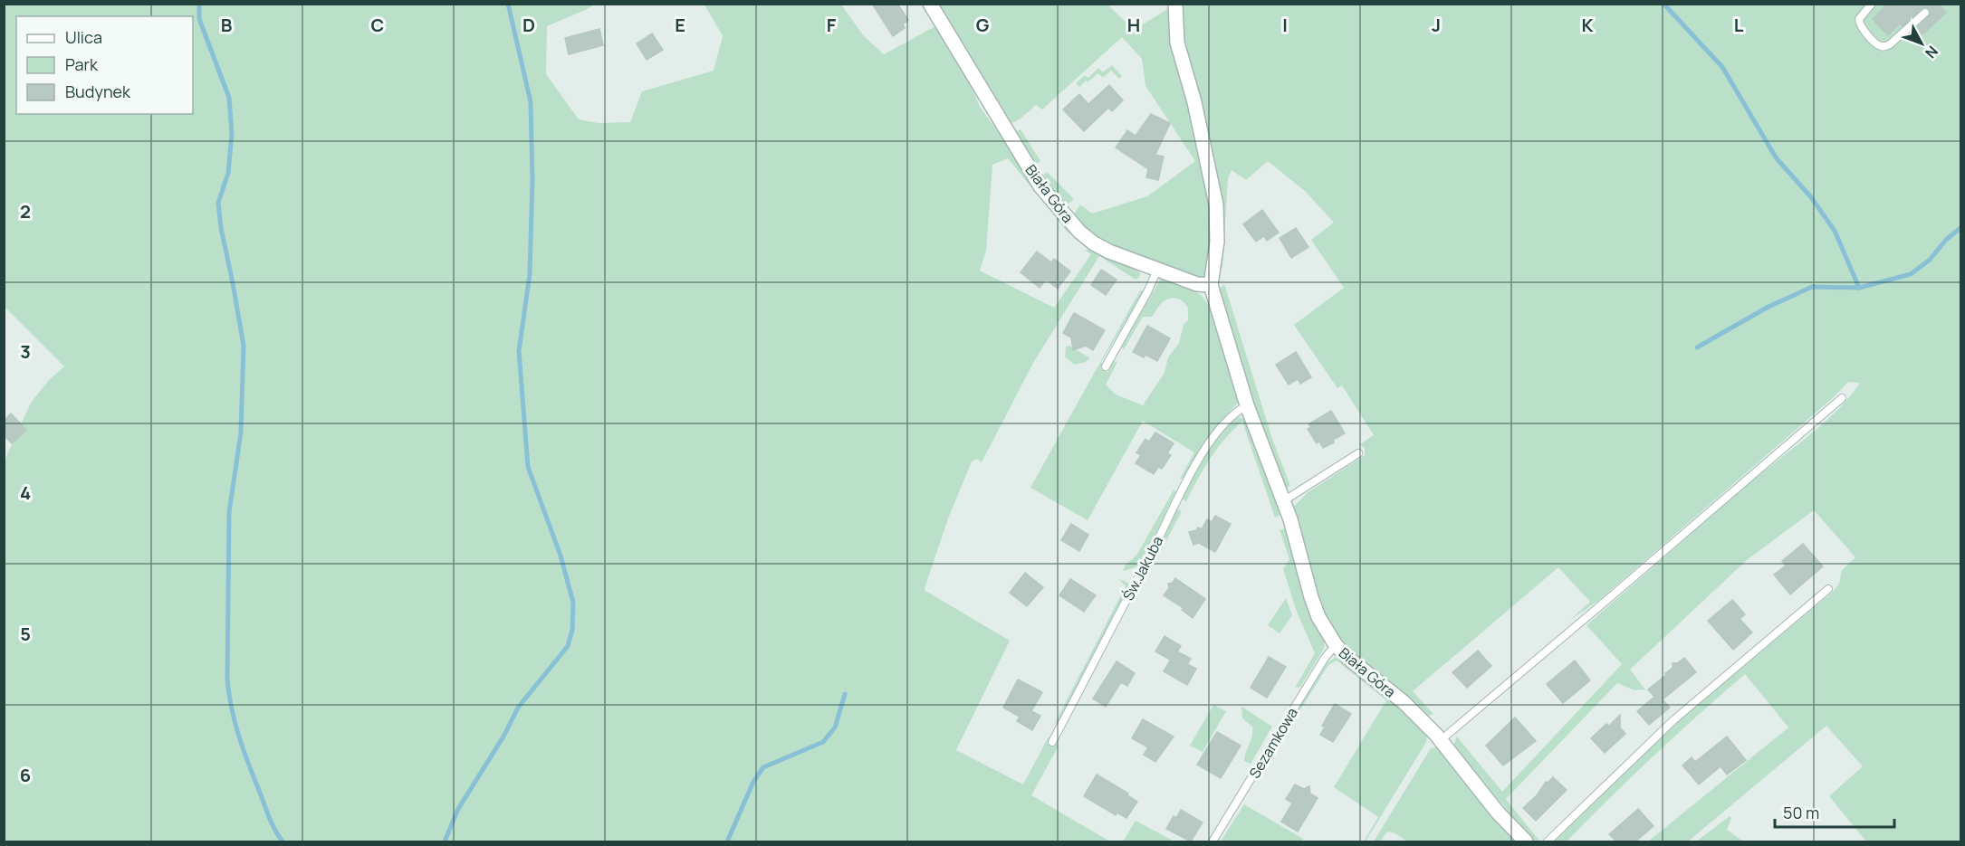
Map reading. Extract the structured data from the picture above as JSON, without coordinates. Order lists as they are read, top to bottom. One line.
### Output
{"streets":{"street":["Biała Góra"],"lane":["Św.Jakuba","Sezamkowa"]},"crossings":[["Biała Góra","Św.Jakuba"],["Biała Góra","Sezamkowa"]],"legend":["Ulica","Park","Budynek"],"scale_bar":"50 m","north":"bottom right","grid":{"columns":["B","C","D","E","F","G","H","I","J","K","L"],"rows":["2","3","4","5","6"]}}
